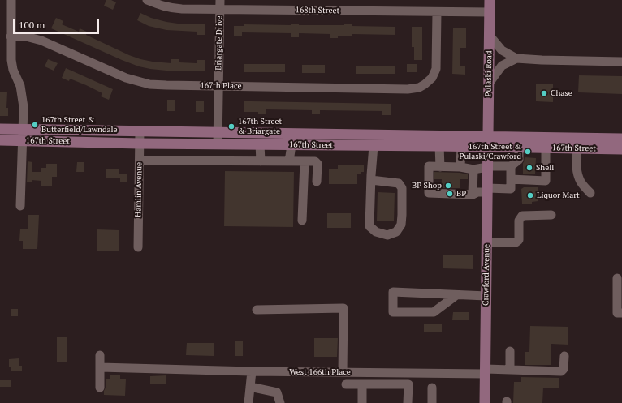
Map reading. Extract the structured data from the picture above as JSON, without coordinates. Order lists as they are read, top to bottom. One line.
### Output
{"streets":{"main road":["Pulaski Road","167th Street","Crawford Avenue"],"street":["168th Street","Briargate Drive","167th Place","Hamlin Avenue","West 166th Place"]},"crossings":[["168th Street","Briargate Drive"],["168th Street","Pulaski Road"],["168th Street","167th Place"],["Briargate Drive","167th Place"],["Briargate Drive","167th Street"],["Pulaski Road","167th Street"],["Pulaski Road","Crawford Avenue"],["167th Street","Hamlin Avenue"],["167th Street","Crawford Avenue"],["Crawford Avenue","West 166th Place"]],"places":["Chase","167th Street & Butterfield/Lawndale","167th Street & Briargate","167th Street & Pulaski/Crawford","Shell","BP Shop","BP","Liquor Mart"],"scale_bar":"100 m"}
